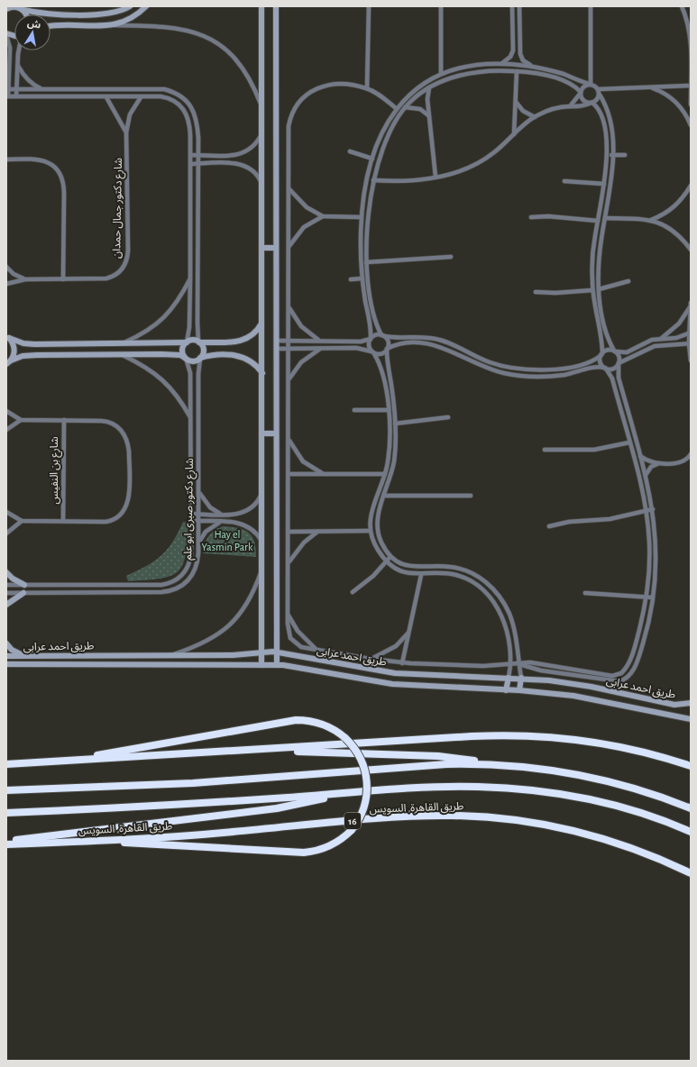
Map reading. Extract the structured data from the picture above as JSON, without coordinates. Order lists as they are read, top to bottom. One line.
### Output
{"streets":{"highway":["طريق القاهرة, السويس","16"],"street":["شارع دكتور جمال حمدان","شارع بن النفيس","شارع دكتور صبرى ابو علم","طريق احمد عرابى"]},"parks":["Hay el Yasmin Park"],"north":"top"}
